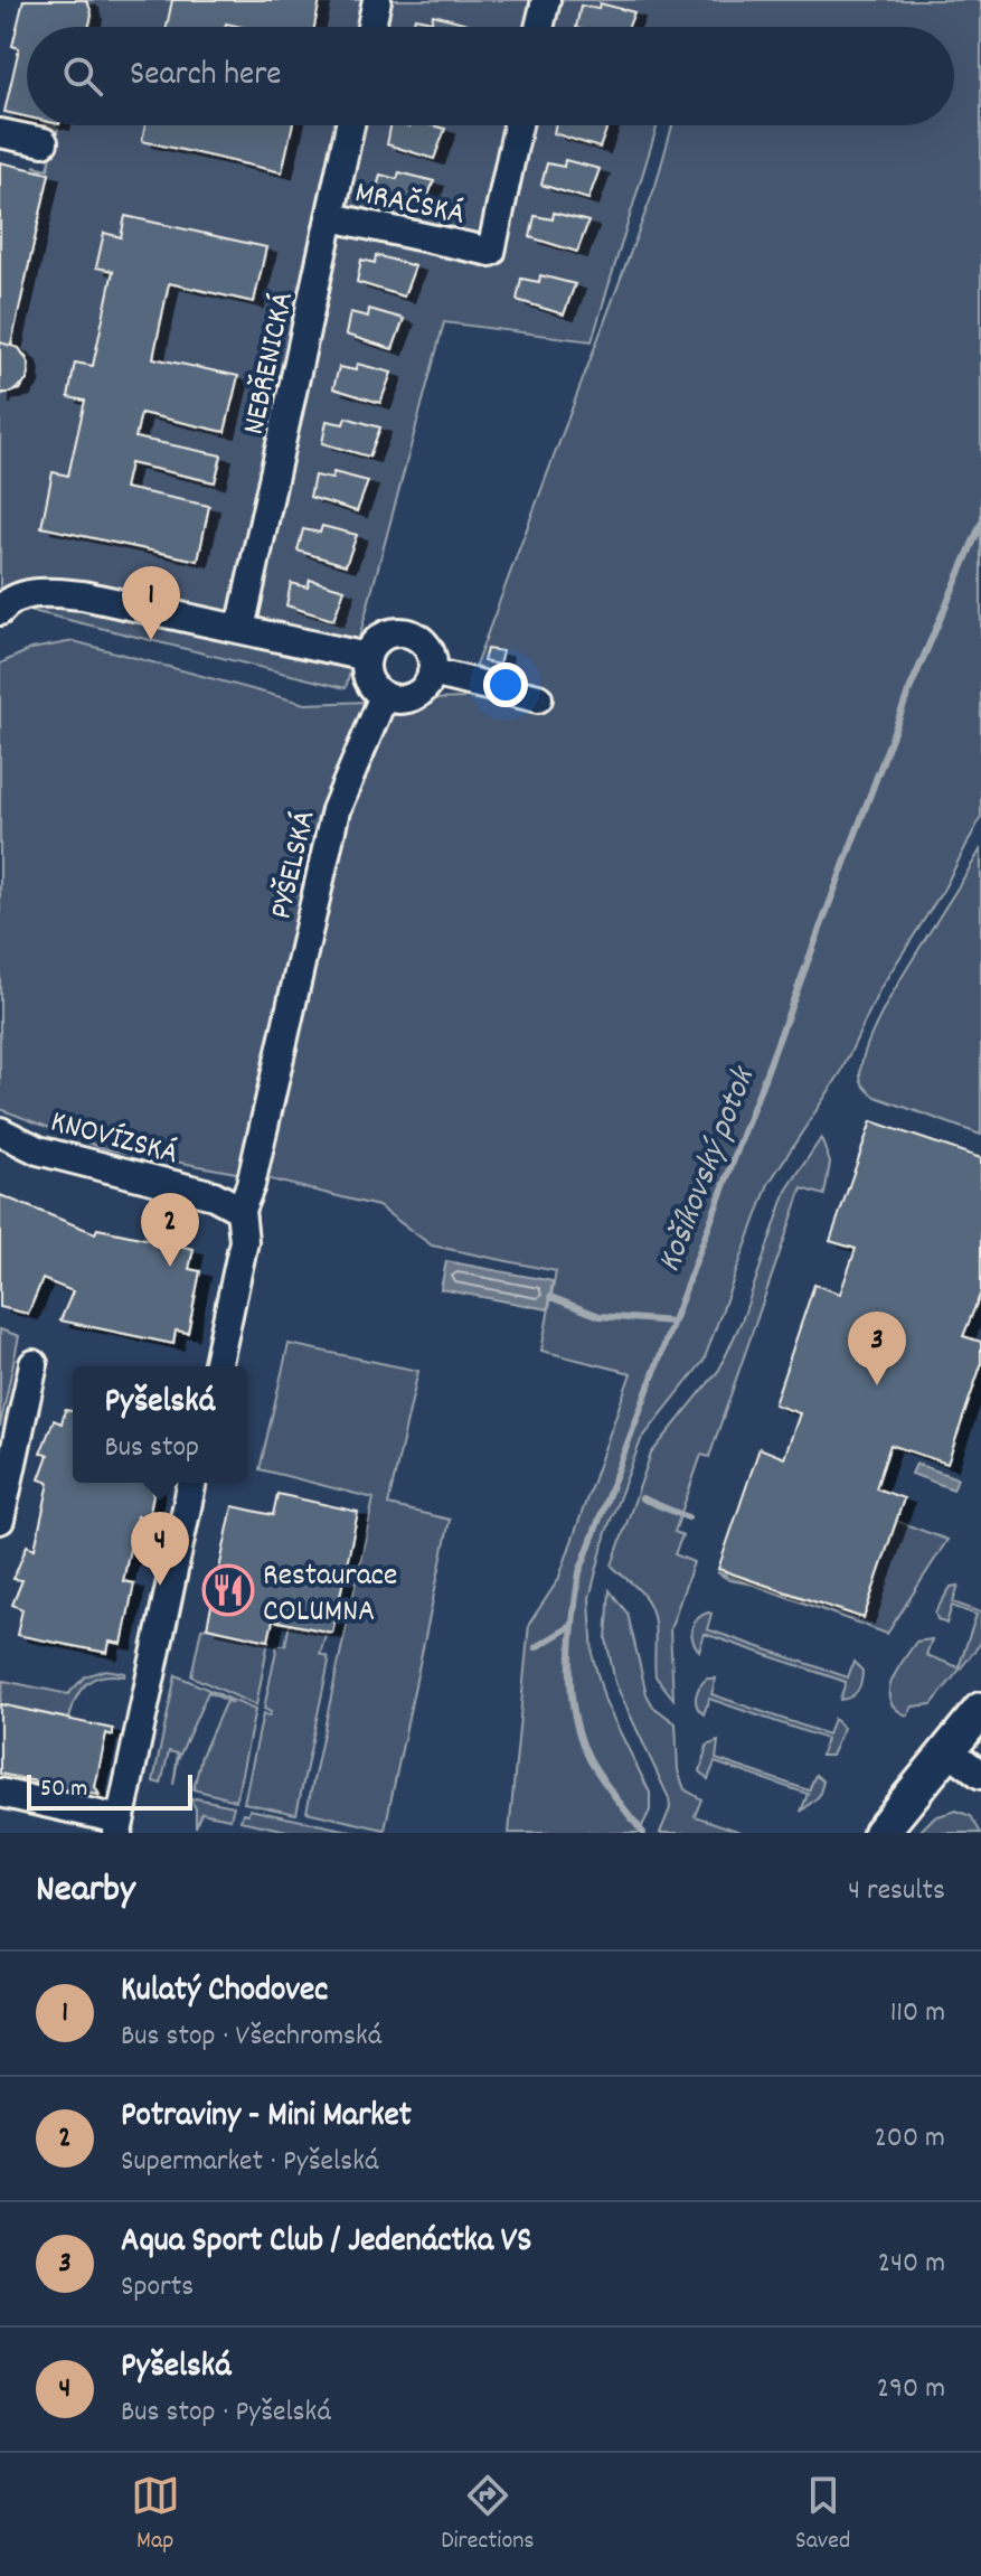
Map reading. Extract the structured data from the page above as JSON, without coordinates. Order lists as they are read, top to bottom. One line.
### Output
{"streets":{"street":["MRAČSKÁ","NEBŘENICKÁ","PYŠELSKÁ","KNOVÍZSKÁ"]},"crossings":[["MRAČSKÁ","NEBŘENICKÁ"],["PYŠELSKÁ","KNOVÍZSKÁ"]],"water":["Košíkovský potok"],"places":{"restaurant":["Restaurace COLUMNA"]},"scale_bar":"50 m","page":{"search":"Search here","pins":["1","2","3","4"],"popup":["Pyšelská","Bus stop"],"scale":"50 m","heading":["Nearby","4 results"],"list":[{"mark":"1","name":"Kulatý Chodovec","note":"Bus stop · Všechromská","value":"110 m"},{"mark":"2","name":"Potraviny - Mini Market","note":"Supermarket · Pyšelská","value":"200 m"},{"mark":"3","name":"Aqua Sport Club / Jedenáctka VS","note":"Sports","value":"240 m"},{"mark":"4","name":"Pyšelská","note":"Bus stop · Pyšelská","value":"290 m"}],"nav":["Map","Directions","Saved"]}}
